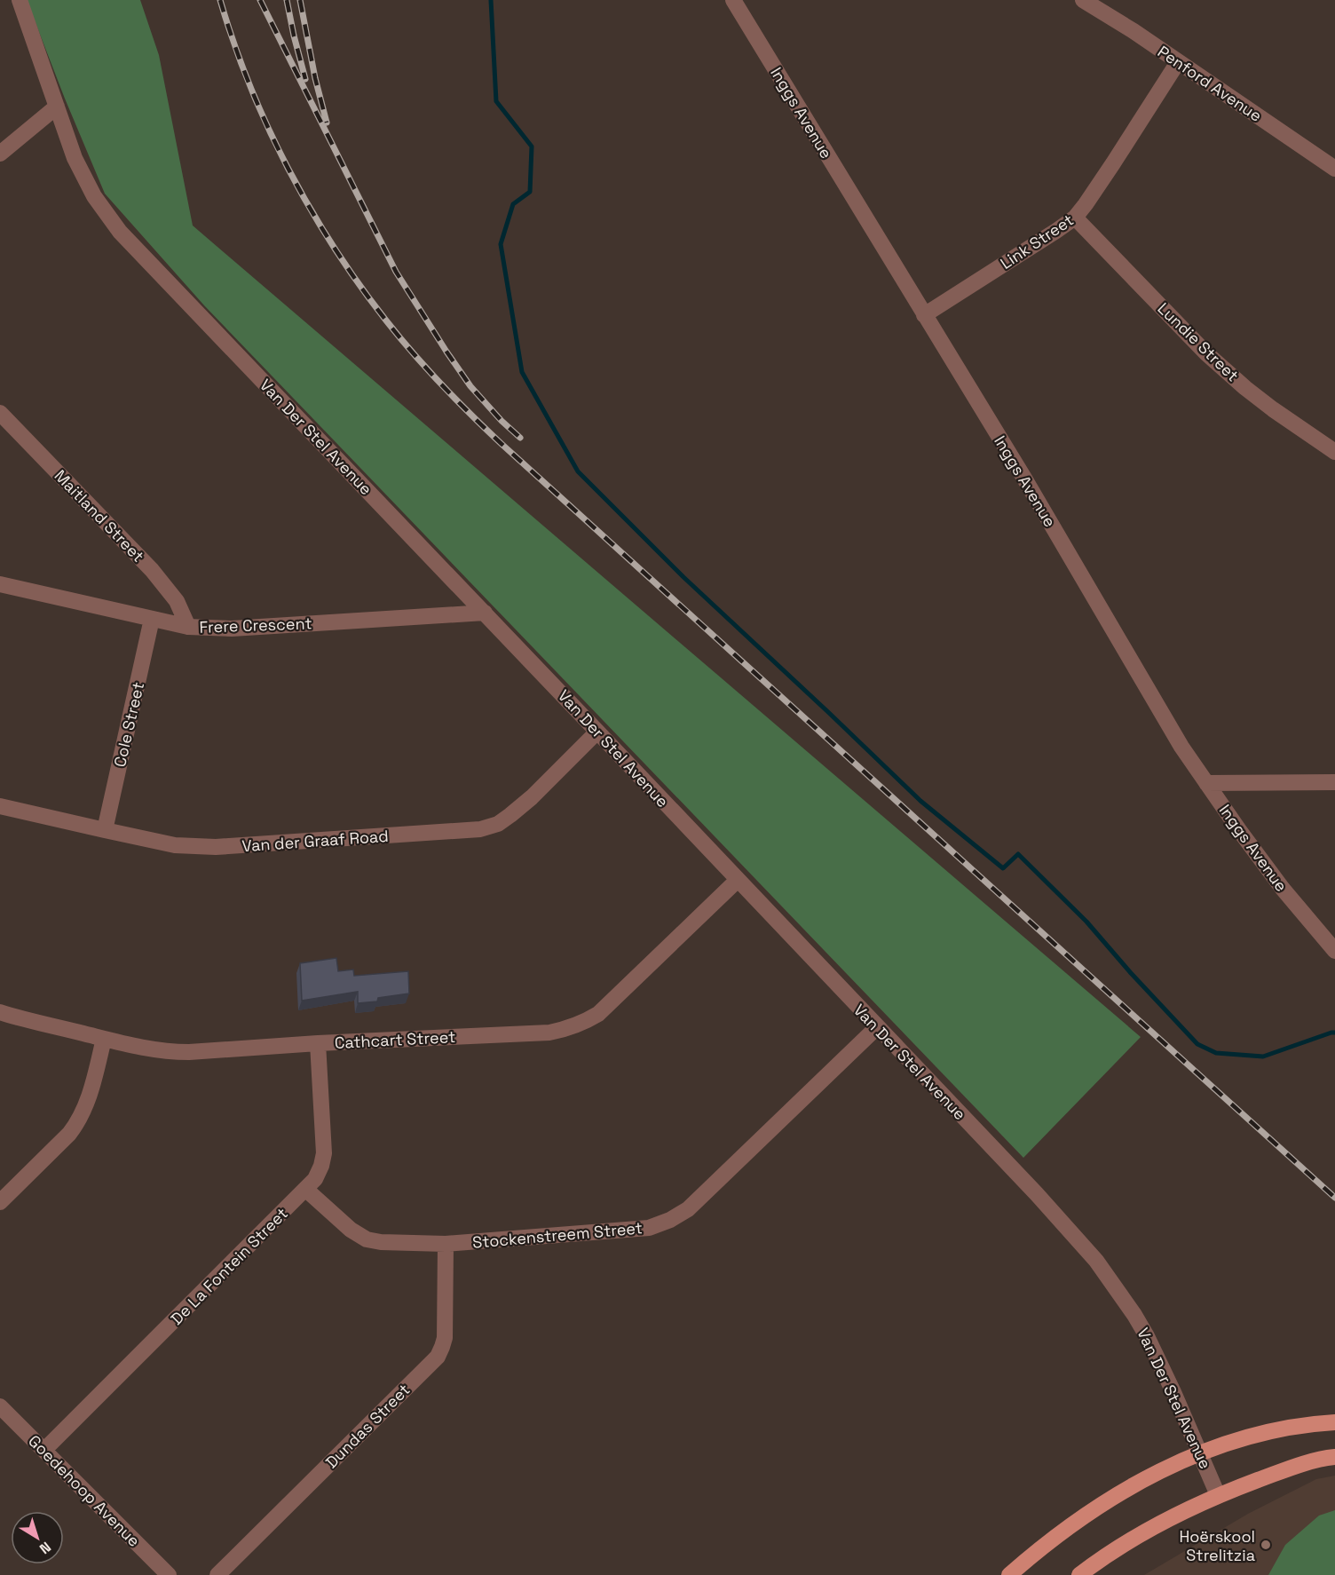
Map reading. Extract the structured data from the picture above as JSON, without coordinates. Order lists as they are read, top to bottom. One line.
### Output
{"streets":{"street":["Penford Avenue","Inggs Avenue","Link Street","Lundie Street","Van Der Stel Avenue","Maitland Street","Frere Crescent","Cole Street","Van der Graaf Road","Cathcart Street","Stockenstreem Street","De La Fontein Street","Dundas Street","Goedehoop Avenue"]},"crossings":[["Penford Avenue","Link Street"],["Inggs Avenue","Link Street"],["Link Street","Lundie Street"],["Van Der Stel Avenue","Frere Crescent"],["Van Der Stel Avenue","Van der Graaf Road"],["Van Der Stel Avenue","Cathcart Street"],["Van Der Stel Avenue","Stockenstreem Street"],["Maitland Street","Frere Crescent"],["Frere Crescent","Cole Street"],["Cole Street","Van der Graaf Road"],["Cathcart Street","De La Fontein Street"],["Stockenstreem Street","De La Fontein Street"],["Stockenstreem Street","Dundas Street"],["De La Fontein Street","Goedehoop Avenue"]],"places":["Hoërskool Strelitzia"],"north":"bottom right"}
